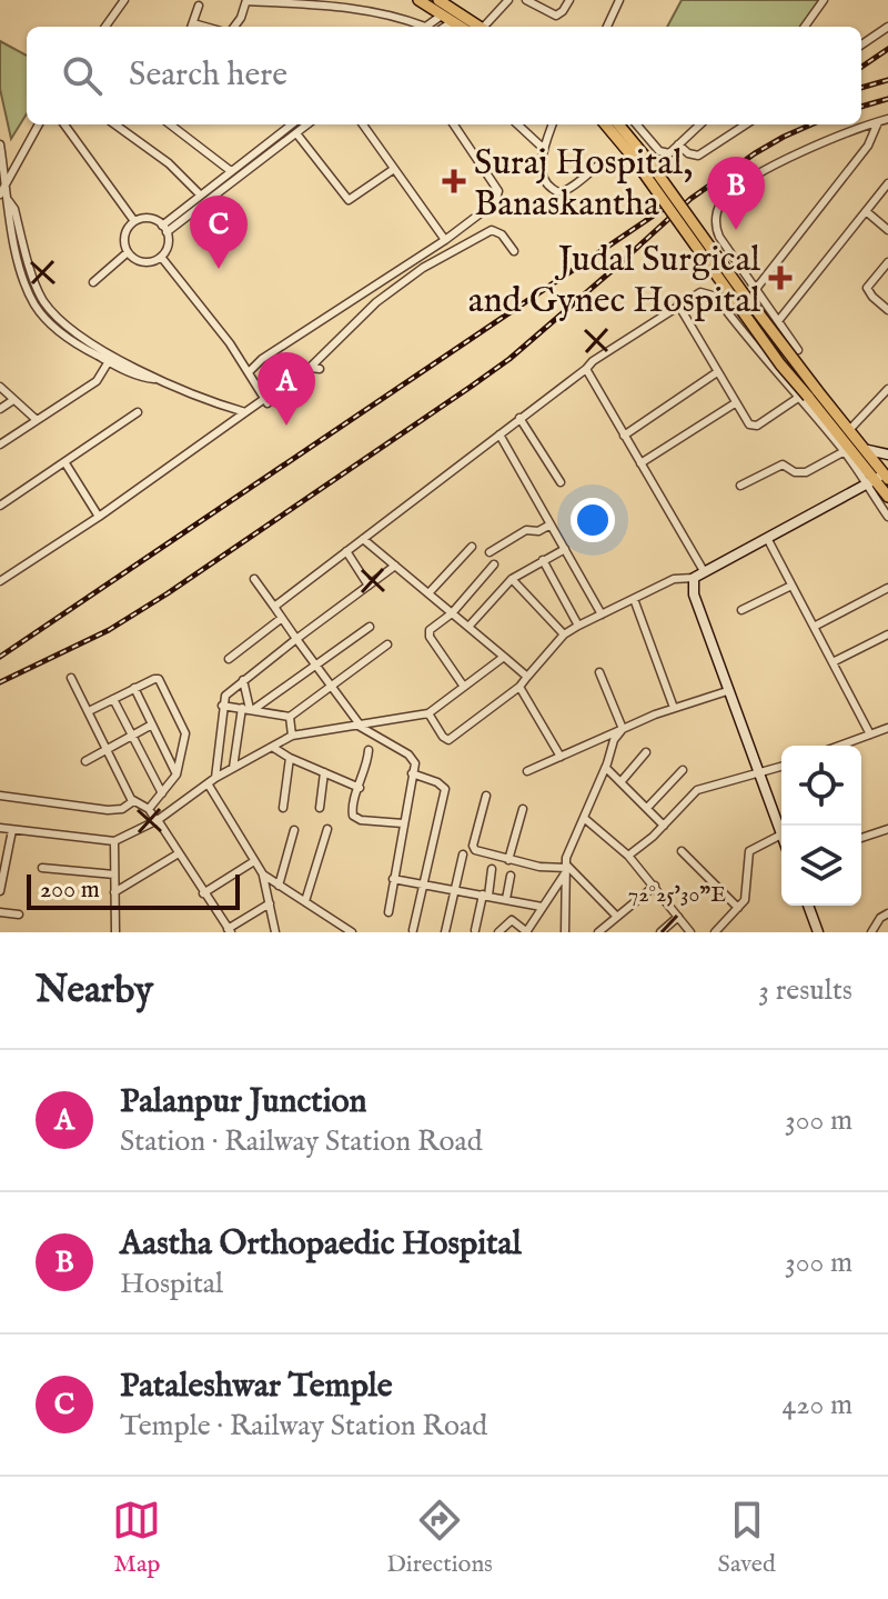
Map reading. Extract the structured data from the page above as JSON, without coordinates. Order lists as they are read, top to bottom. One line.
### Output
{"places":{"health":["Suraj Hospital, Banaskantha","Judal Surgical and Gynec Hospital"]},"scale_bar":"200 m","page":{"search":"Search here","pins":["B","C","A"],"scale":"200 m","heading":["Nearby","3 results"],"list":[{"mark":"A","name":"Palanpur Junction","note":"Station · Railway Station Road","value":"300 m"},{"mark":"B","name":"Aastha Orthopaedic Hospital","note":"Hospital","value":"300 m"},{"mark":"C","name":"Pataleshwar Temple","note":"Temple · Railway Station Road","value":"420 m"}],"nav":["Map","Directions","Saved"]},"coordinates":["72°25'30\"E"]}
